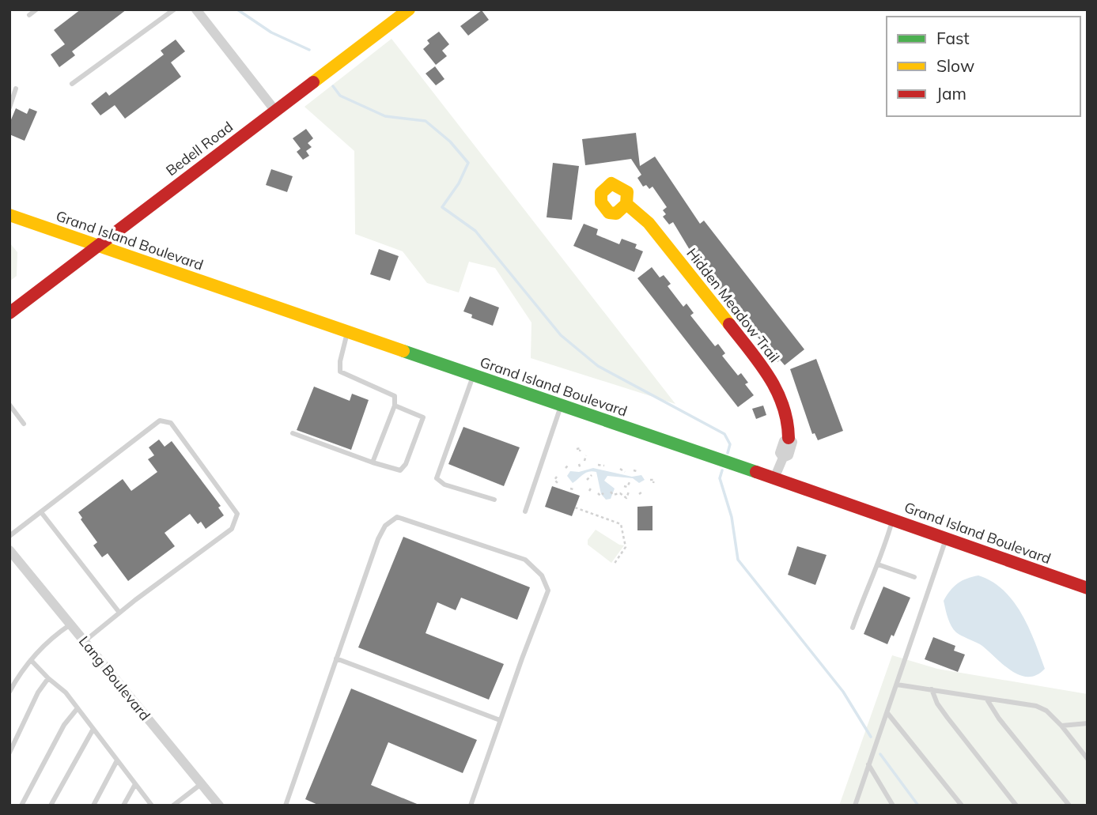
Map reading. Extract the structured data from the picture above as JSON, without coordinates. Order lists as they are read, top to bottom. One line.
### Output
{"streets":{"main road":["Bedell Road","Grand Island Boulevard","Hidden Meadow Trail"],"street":["Lang Boulevard"]},"crossings":[["Bedell Road","Grand Island Boulevard"],["Grand Island Boulevard","Hidden Meadow Trail"]],"legend":["Fast","Slow","Jam"]}
